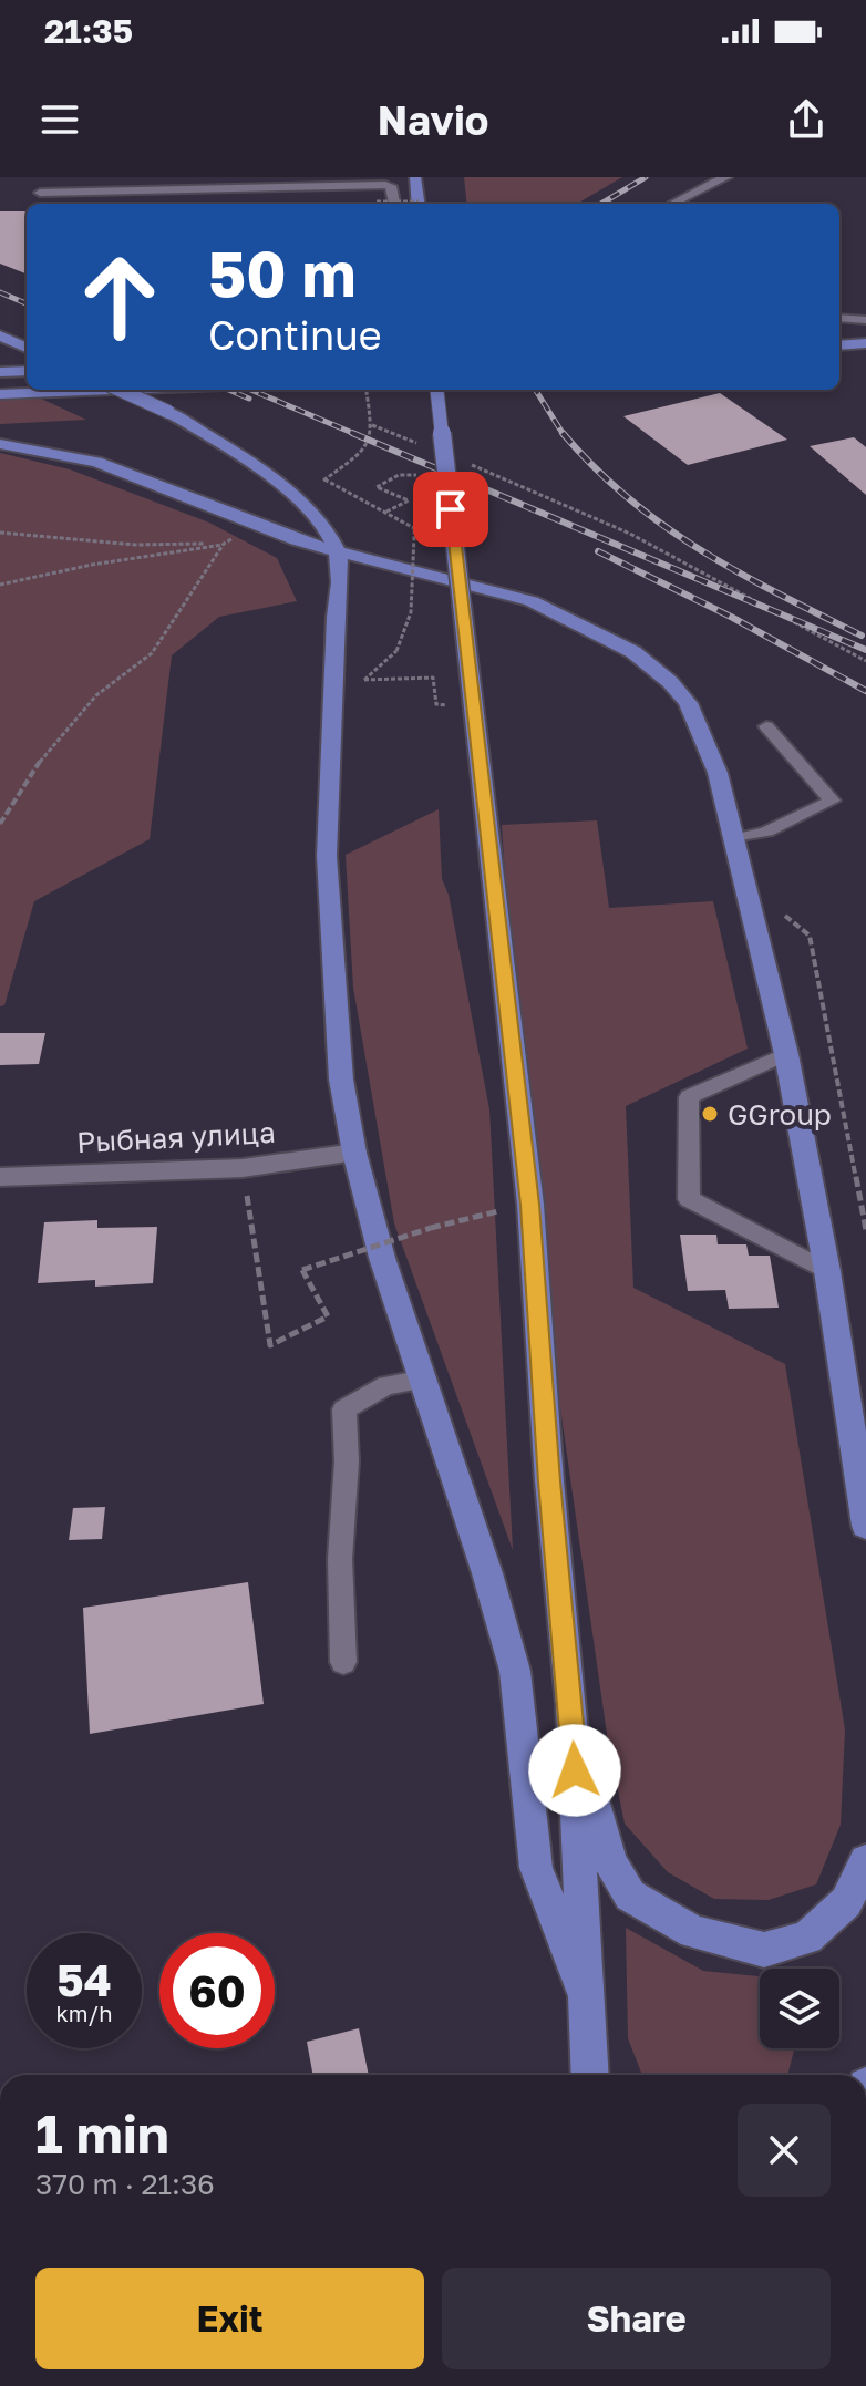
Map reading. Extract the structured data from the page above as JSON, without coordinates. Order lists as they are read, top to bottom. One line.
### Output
{"streets":{"street":["Рыбная улица"]},"places":["GGroup"],"page":{"status":"21:35","header":"Navio","turn":["50 m","Continue"],"speed":"54 km/h","limit":"60","heading":["1 min","370 m · 21:36"],"buttons":["Exit","Share"]}}
